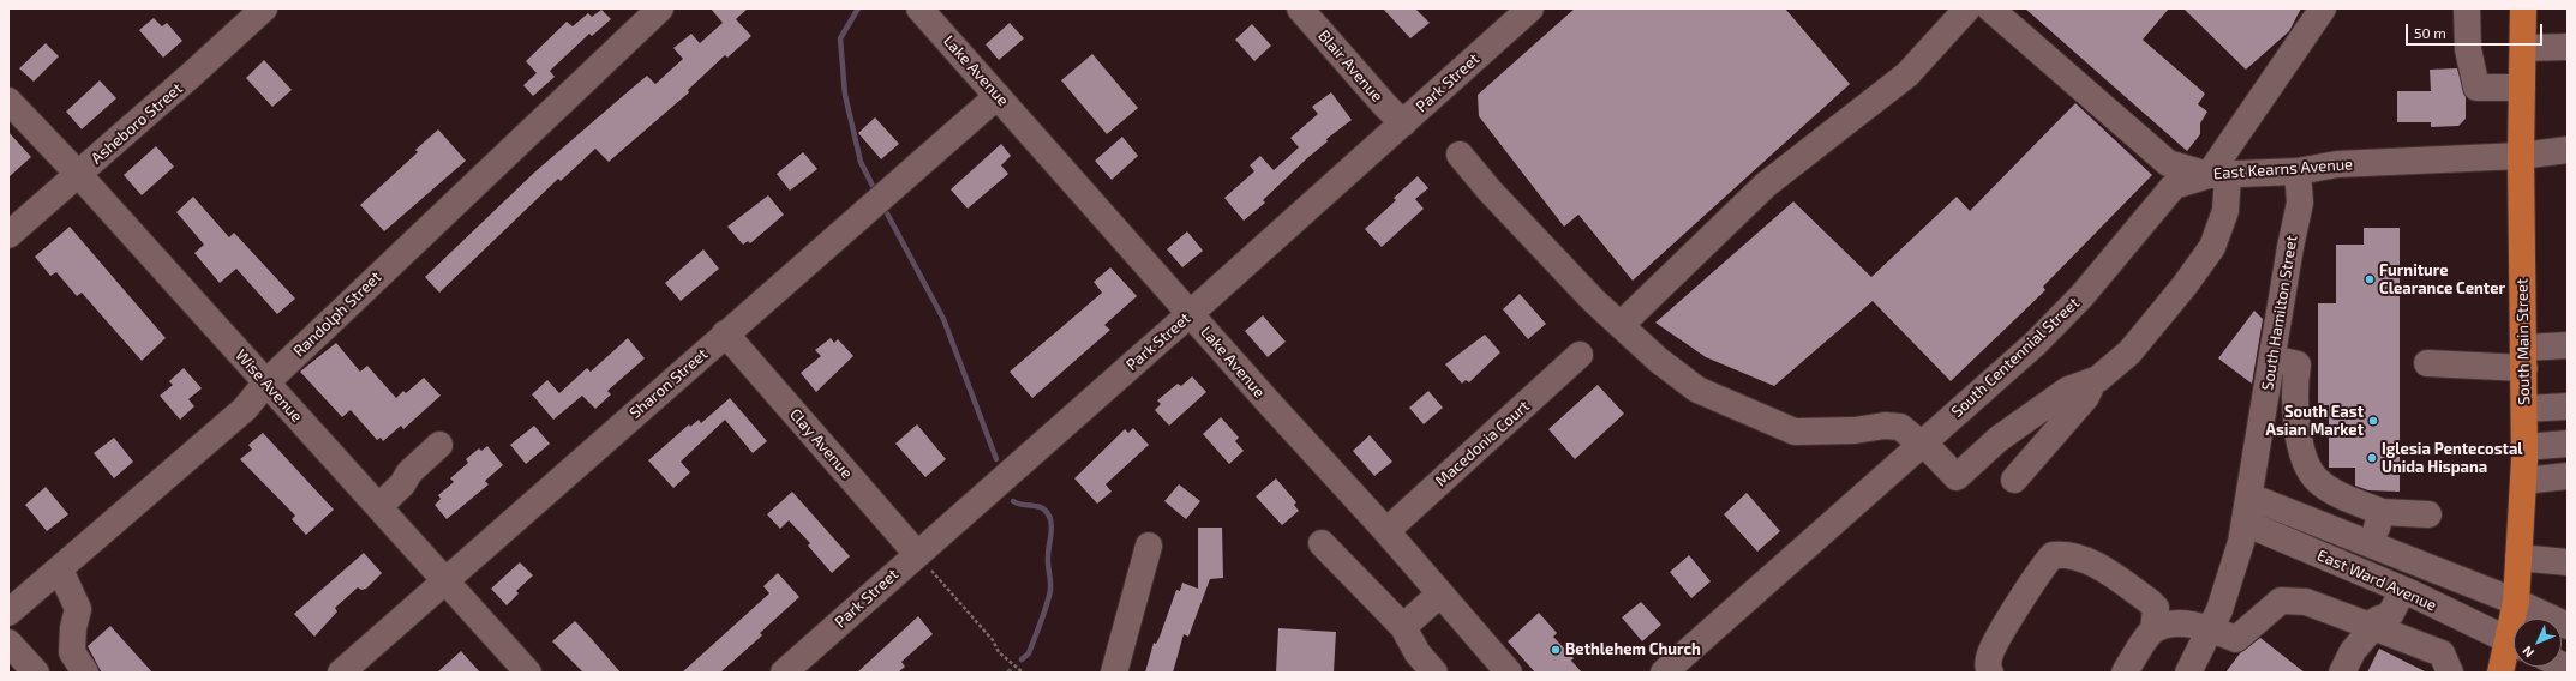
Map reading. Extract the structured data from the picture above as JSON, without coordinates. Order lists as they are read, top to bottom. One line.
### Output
{"streets":{"main road":["South Main Street"],"street":["Blair Avenue","Lake Avenue","Park Street","Asheboro Street","East Kearns Avenue","South Hamilton Street","Randolph Street","South Centennial Street","Sharon Street","Wise Avenue","Clay Avenue","Macedonia Court","East Ward Avenue"]},"crossings":[["Blair Avenue","Park Street"],["Lake Avenue","Park Street"],["Lake Avenue","Sharon Street"],["Lake Avenue","Macedonia Court"],["Park Street","Clay Avenue"],["Asheboro Street","Wise Avenue"],["East Kearns Avenue","South Hamilton Street"],["East Kearns Avenue","South Main Street"],["East Kearns Avenue","South Centennial Street"],["South Hamilton Street","East Ward Avenue"],["Randolph Street","Wise Avenue"],["South Main Street","East Ward Avenue"],["Sharon Street","Wise Avenue"],["Sharon Street","Clay Avenue"]],"places":["Furniture Clearance Center","South East Asian Market","Iglesia Pentecostal Unida Hispana","Bethlehem Church"],"scale_bar":"50 m","north":"bottom left"}
